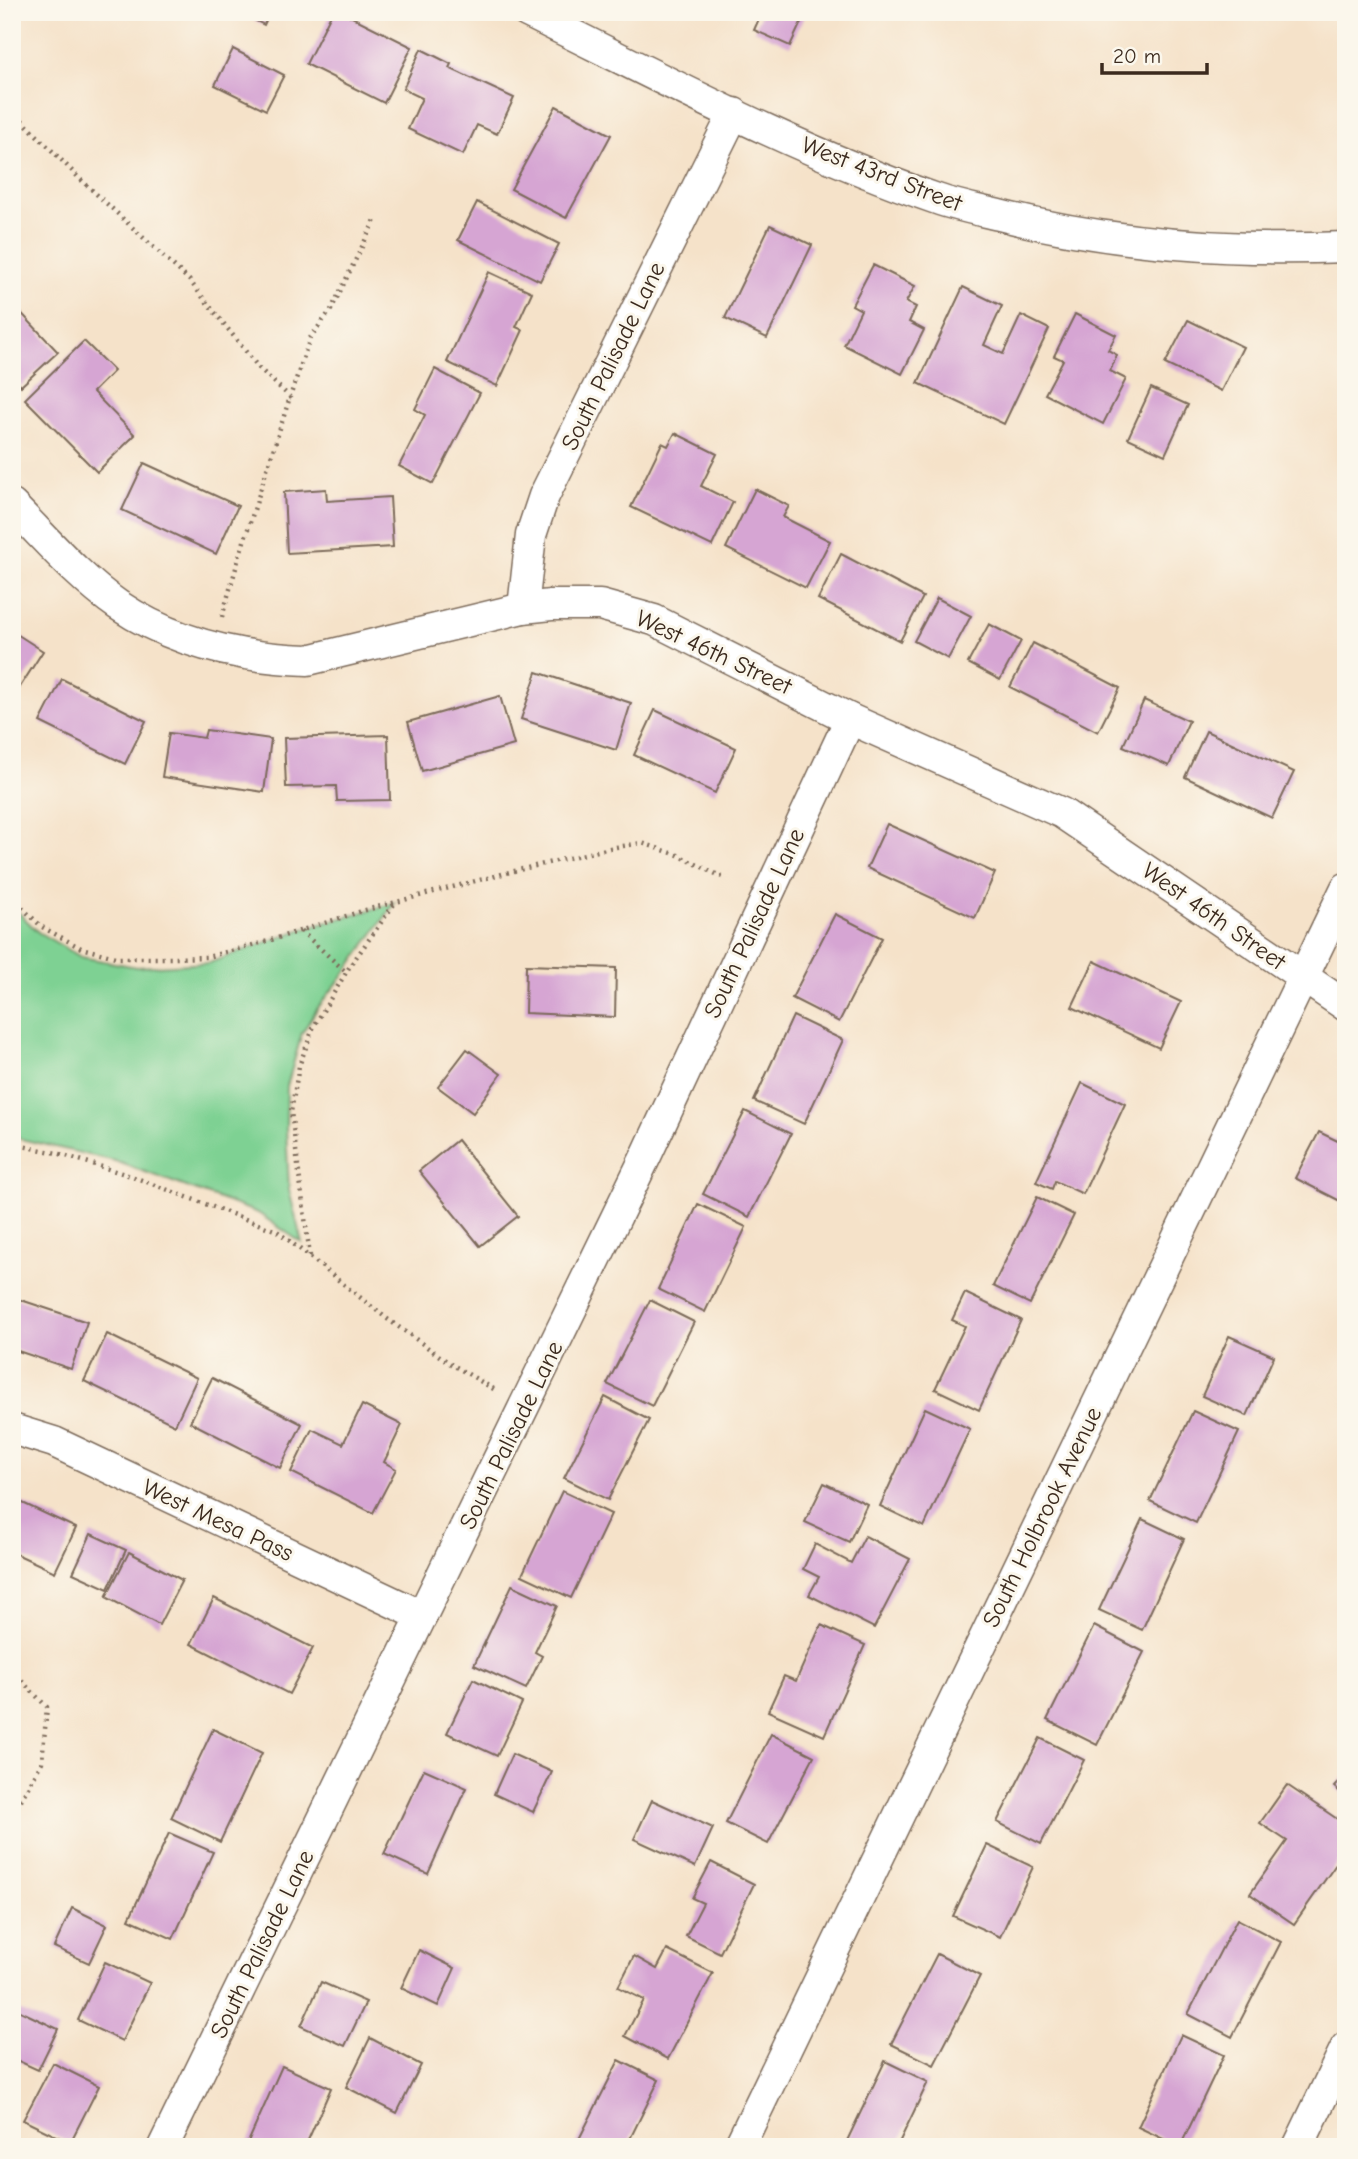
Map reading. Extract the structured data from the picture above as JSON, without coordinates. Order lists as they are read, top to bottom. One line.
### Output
{"streets":{"street":["West 43rd Street","South Palisade Lane","West 46th Street","South Holbrook Avenue","West Mesa Pass"]},"crossings":[["West 43rd Street","South Palisade Lane"],["South Palisade Lane","West 46th Street"],["South Palisade Lane","West Mesa Pass"],["West 46th Street","South Holbrook Avenue"]],"scale_bar":"20 m"}
